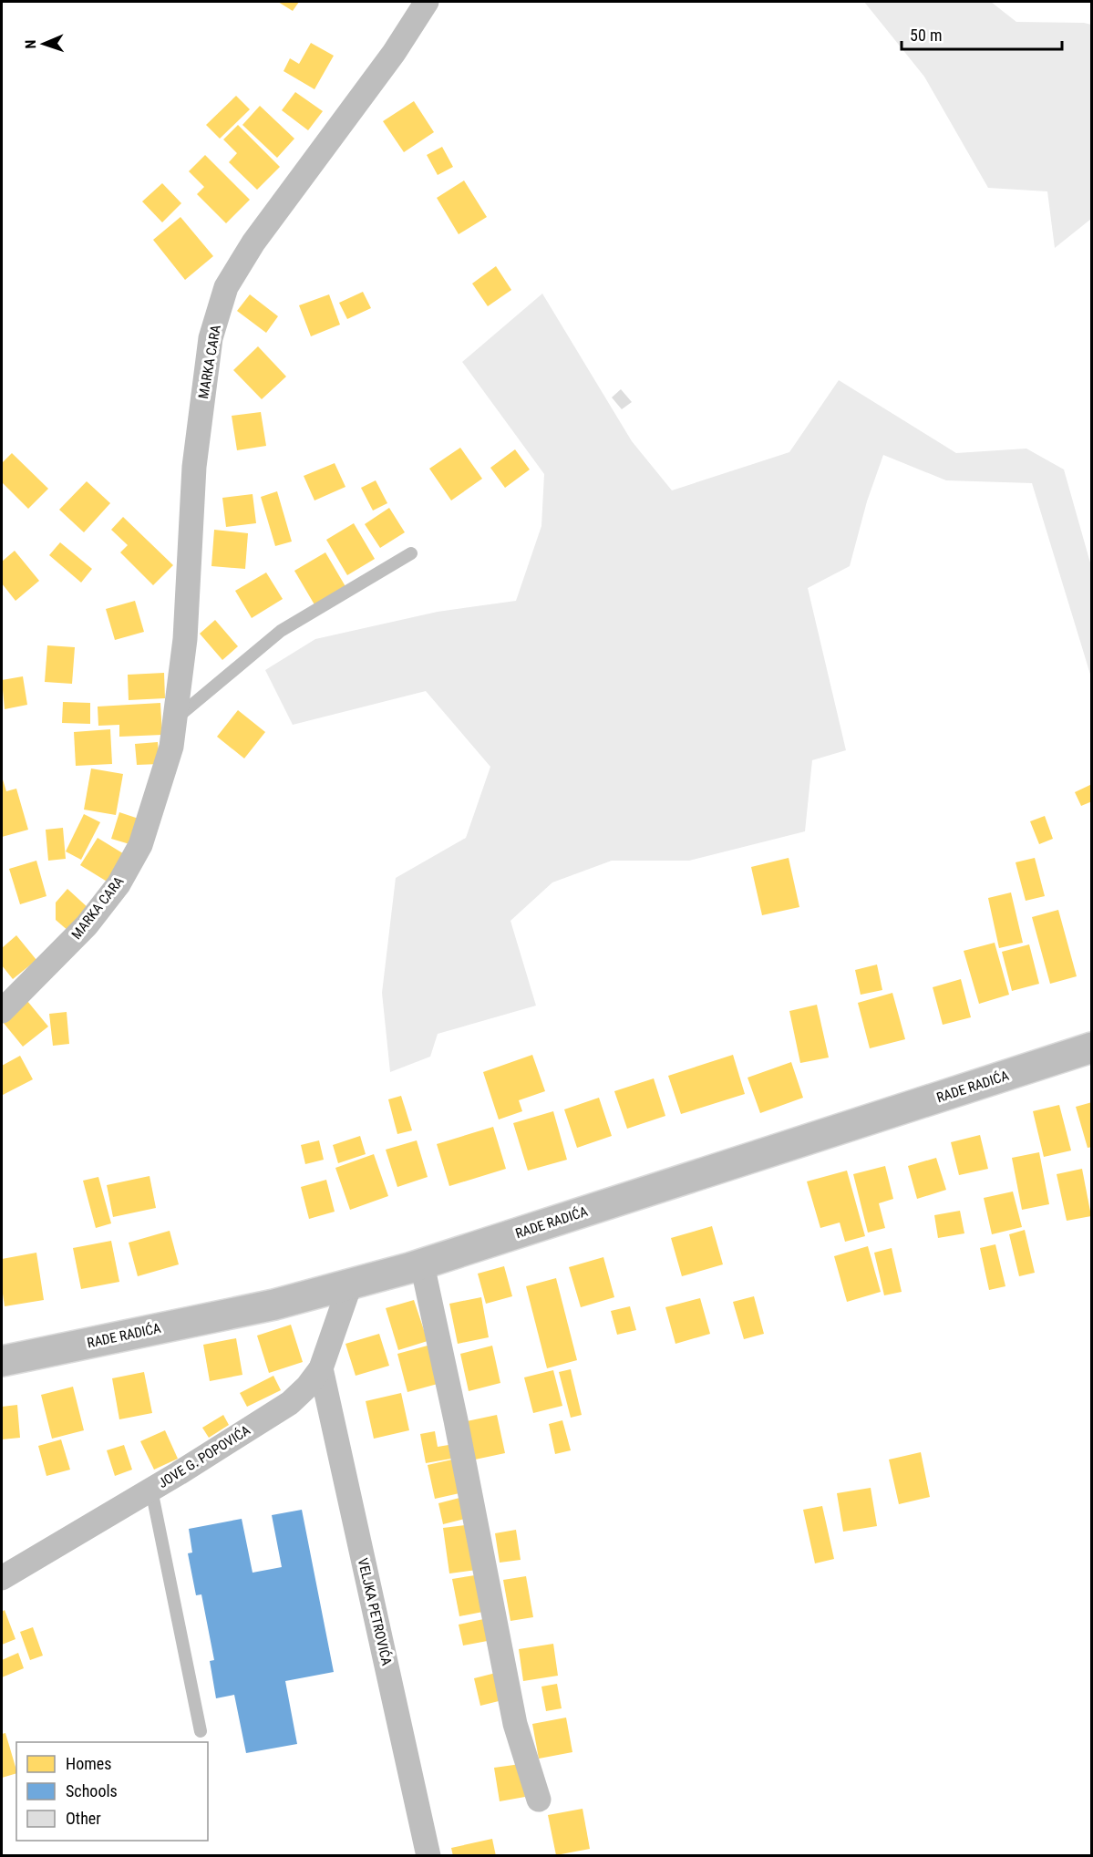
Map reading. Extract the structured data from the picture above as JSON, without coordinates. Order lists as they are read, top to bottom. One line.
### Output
{"streets":{"main road":["RADE RADIĆA"],"street":["MARKA CARA","JOVE G. POPOVIĆA","VELJKA PETROVIĆA"]},"crossings":[["RADE RADIĆA","JOVE G. POPOVIĆA"],["JOVE G. POPOVIĆA","VELJKA PETROVIĆA"]],"legend":["Homes","Schools","Other"],"scale_bar":"50 m","north":"left"}
